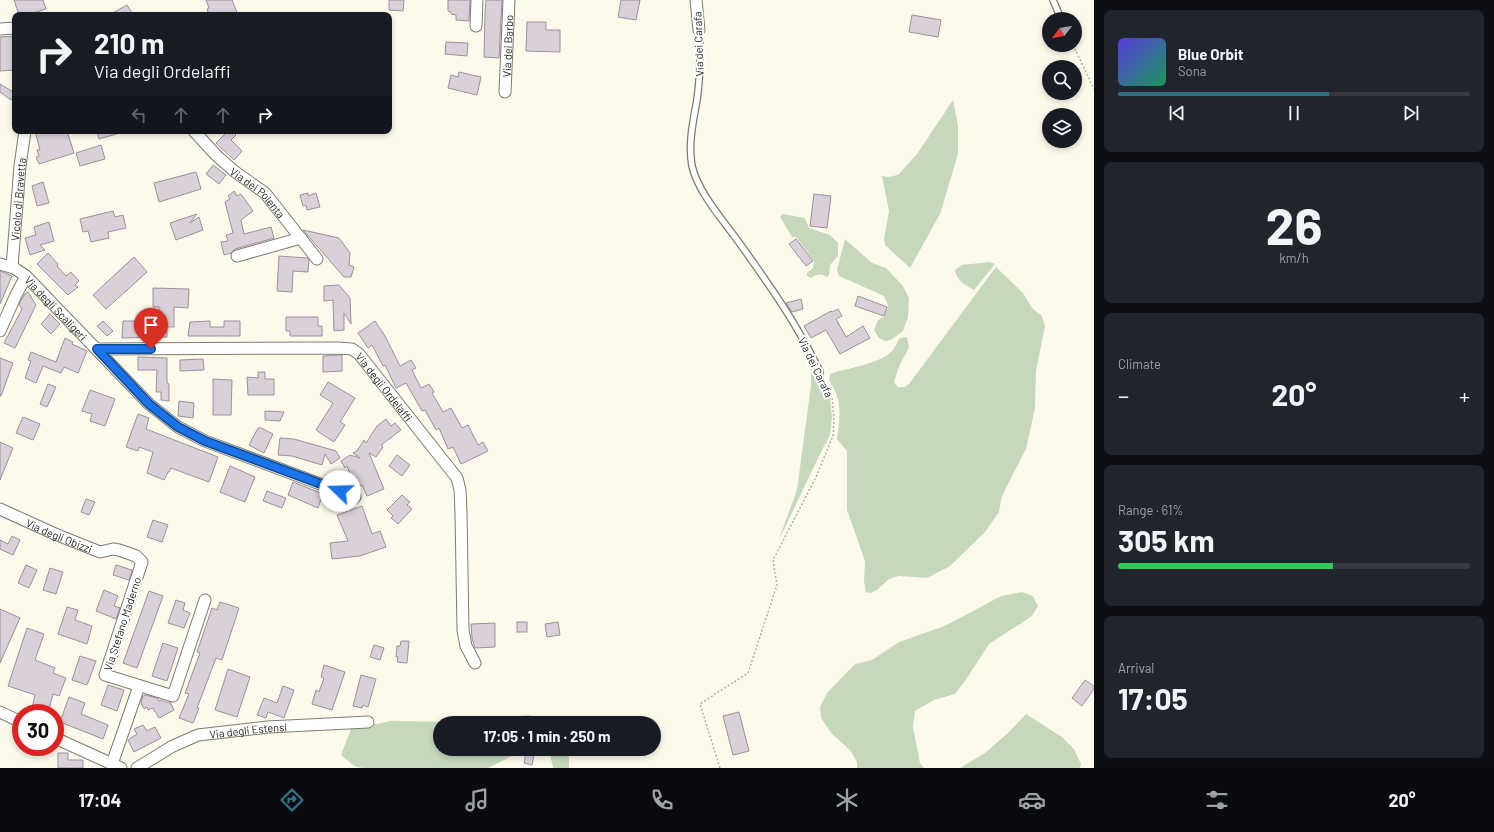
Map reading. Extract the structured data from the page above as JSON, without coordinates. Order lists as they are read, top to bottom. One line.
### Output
{"streets":{"street":["Via dei Carafa","Via dei Barbo","Via dei Polenta","Vicolo di Bravetta","Via degli Scaligeri","Via degli Ordelaffi","Via degli Obizzi","Via Stefano Maderno","Via degli Estensi"]},"crossings":[["Vicolo di Bravetta","Via degli Scaligeri"],["Via degli Scaligeri","Via degli Ordelaffi"],["Via degli Obizzi","Via Stefano Maderno"]],"north":"bottom left","page":{"turn":["210 m","Via degli Ordelaffi"],"song":["Blue Orbit","Sona"],"tile":[["26","km/h"],"Climate",["Range · 61%","305 km"],["Arrival","17:05"]],"heat":["−","20°","+"],"limit":"30","trip":"17:05 · 1 min · 250 m","tabs":["17:04","20°"]}}
